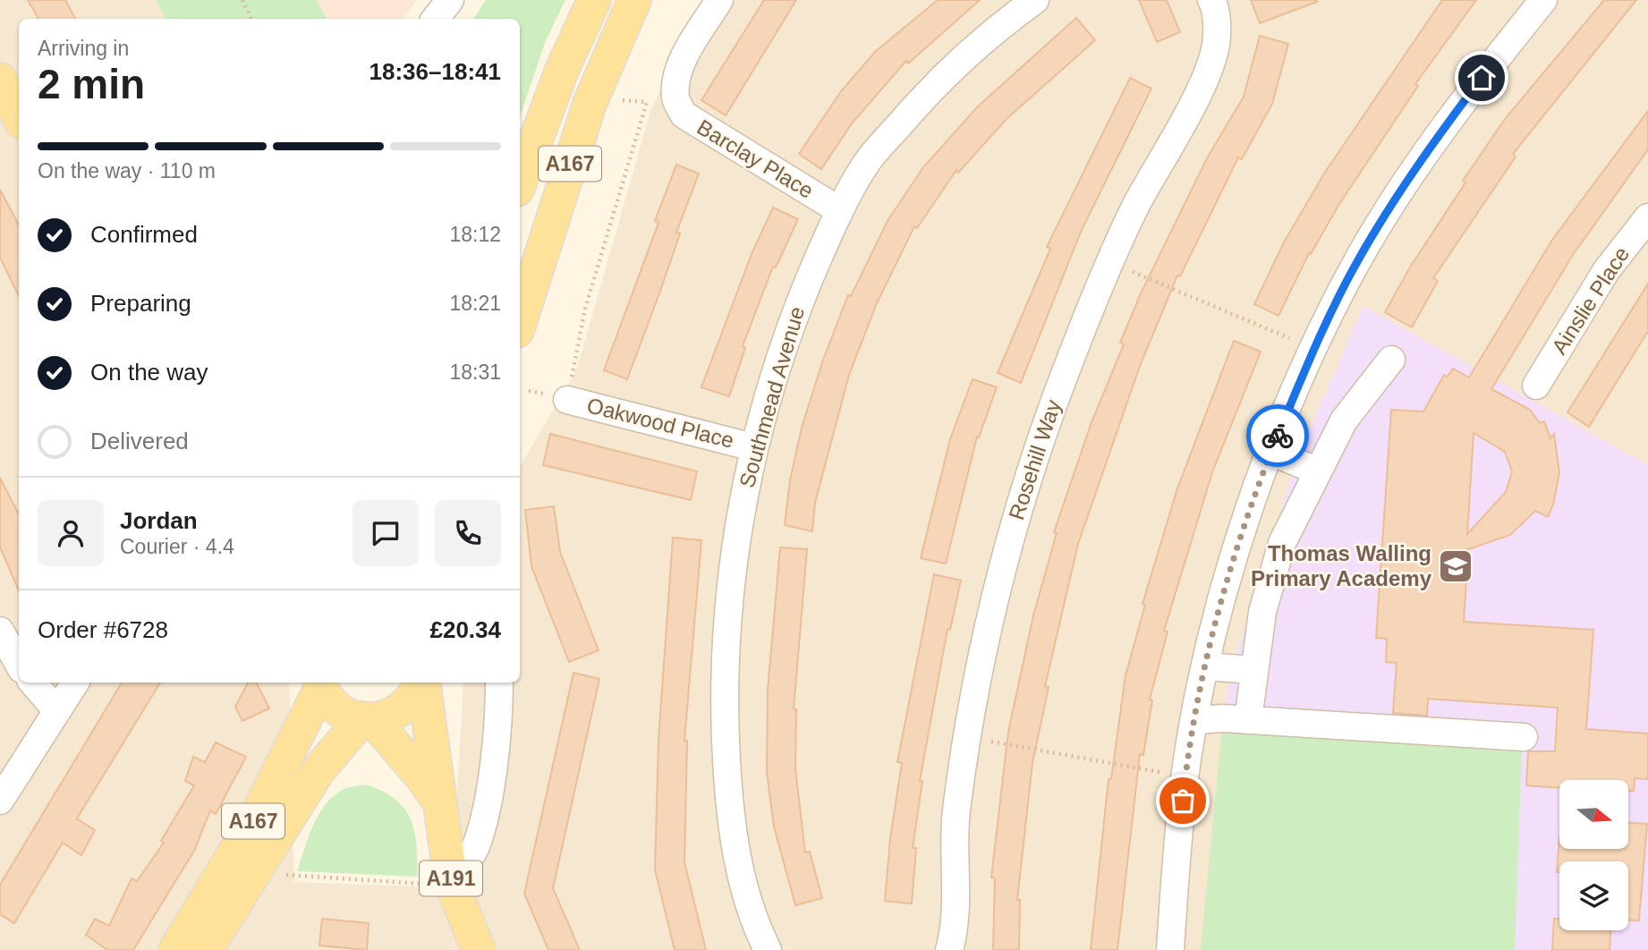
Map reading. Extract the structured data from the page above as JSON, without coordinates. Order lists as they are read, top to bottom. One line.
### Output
{"streets":{"main road":["A167","A191"],"street":["Barclay Place","Ainslie Place","Southmead Avenue","Oakwood Place","Rosehill Way"]},"crossings":[["Barclay Place","Southmead Avenue"],["A167","A191"],["Southmead Avenue","Oakwood Place"]],"places":{"school or university":["Thomas Walling Primary Academy"]},"north":"right","page":{"heading":["2 min","Arriving in","18:36–18:41"],"panel":["Jordan","Courier · 4.4","Order #6728","£20.34"],"bar":"On the way · 110 m","list":[["Confirmed","18:12"],["Preparing","18:21"],["On the way","18:31"],"Delivered"]}}
